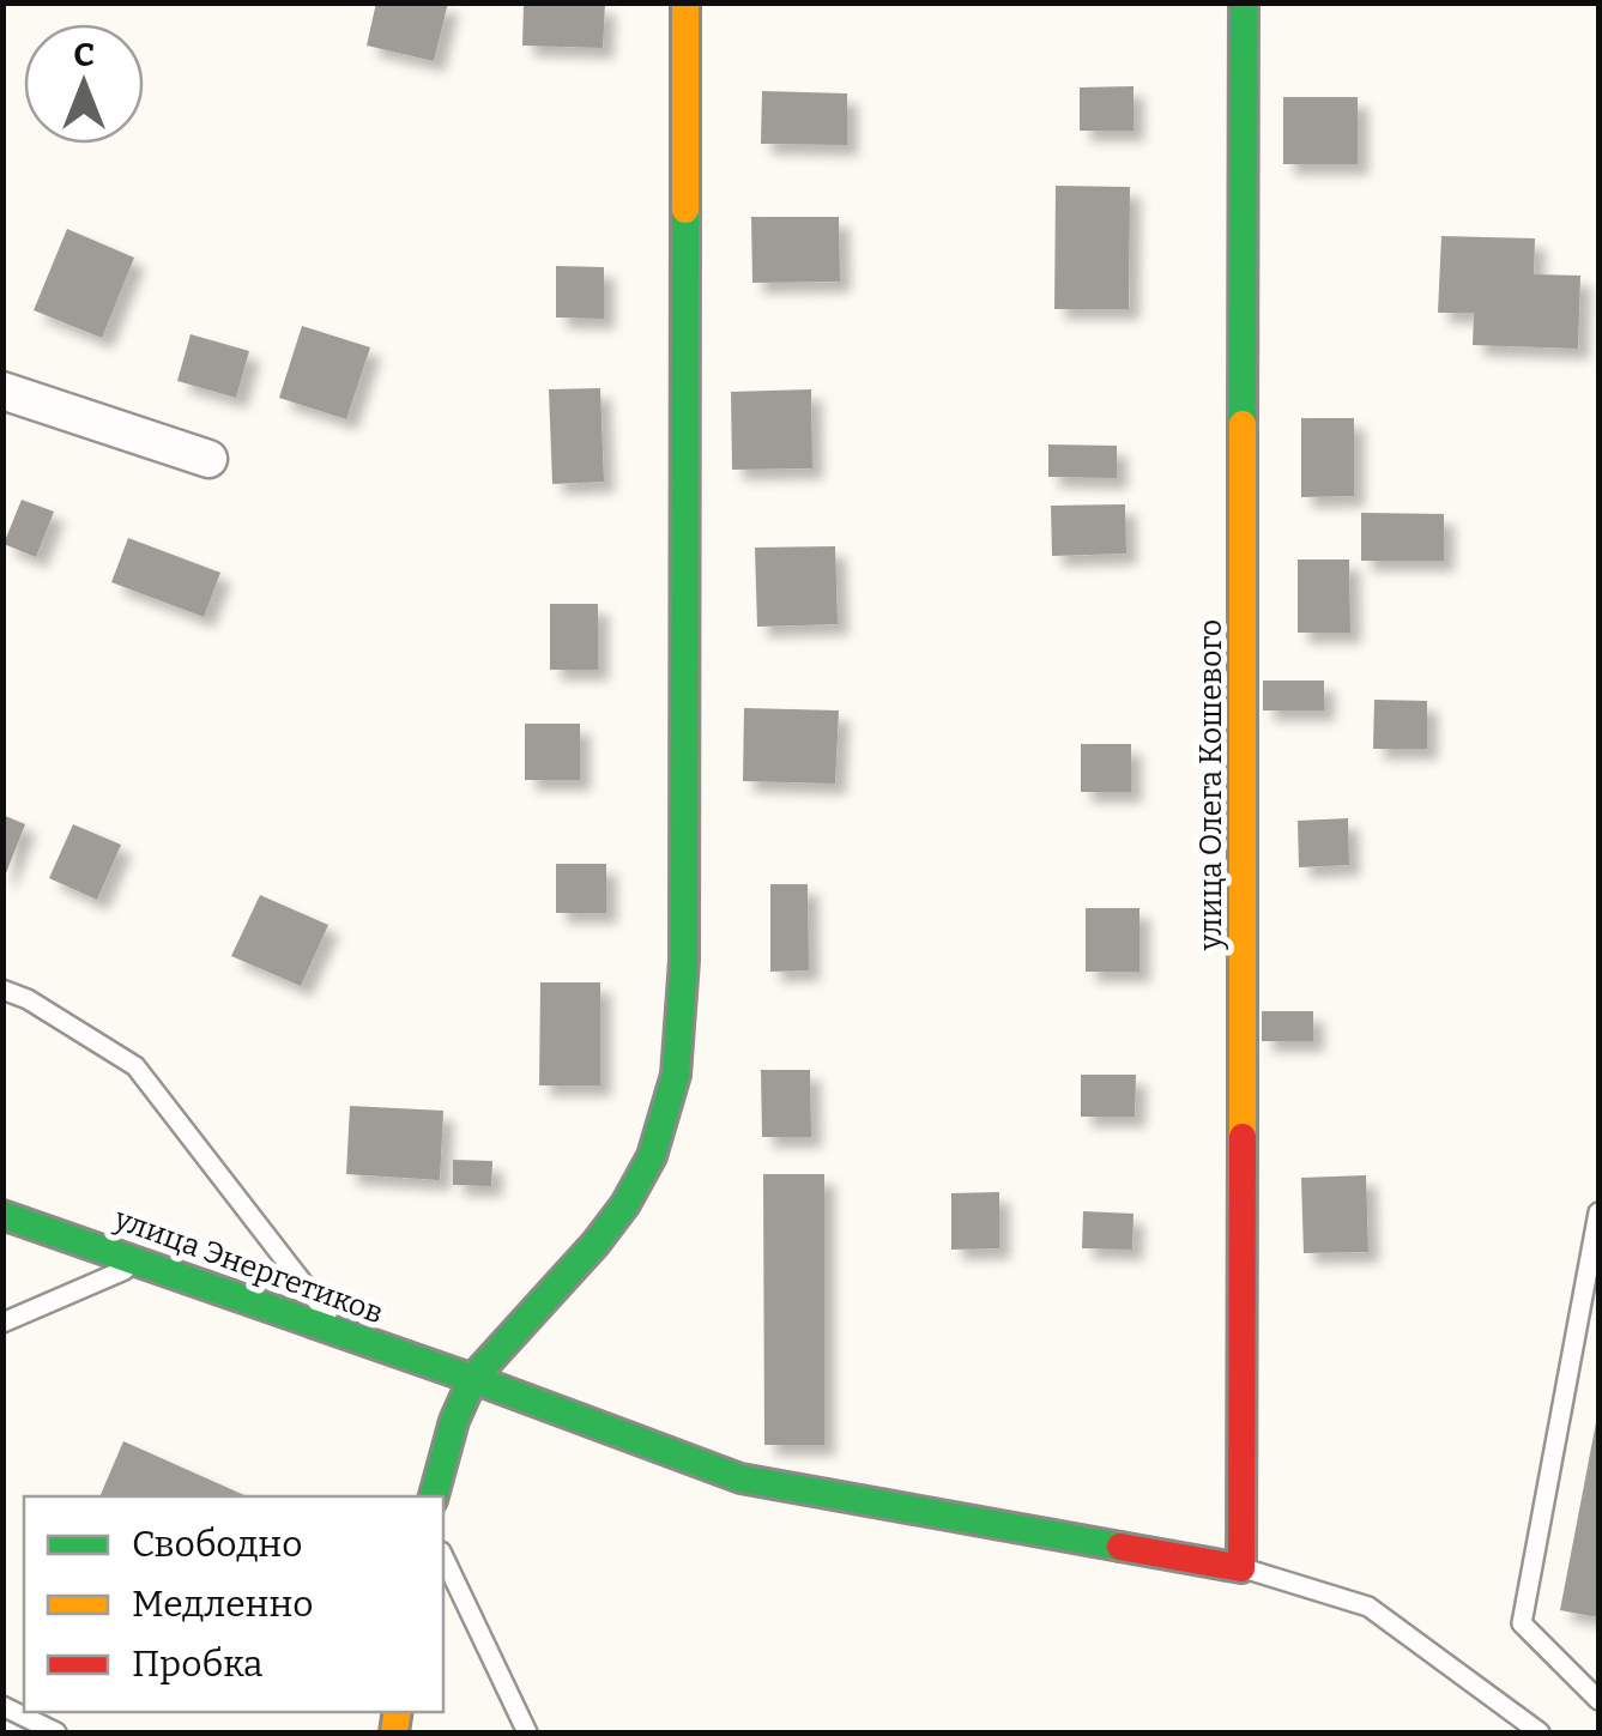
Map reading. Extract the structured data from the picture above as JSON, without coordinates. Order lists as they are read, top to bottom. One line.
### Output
{"streets":{"street":["улица Олега Кошевого","улица Энергетиков"]},"crossings":[["улица Олега Кошевого","улица Энергетиков"]],"legend":["Свободно","Медленно","Пробка"],"north":"top"}
